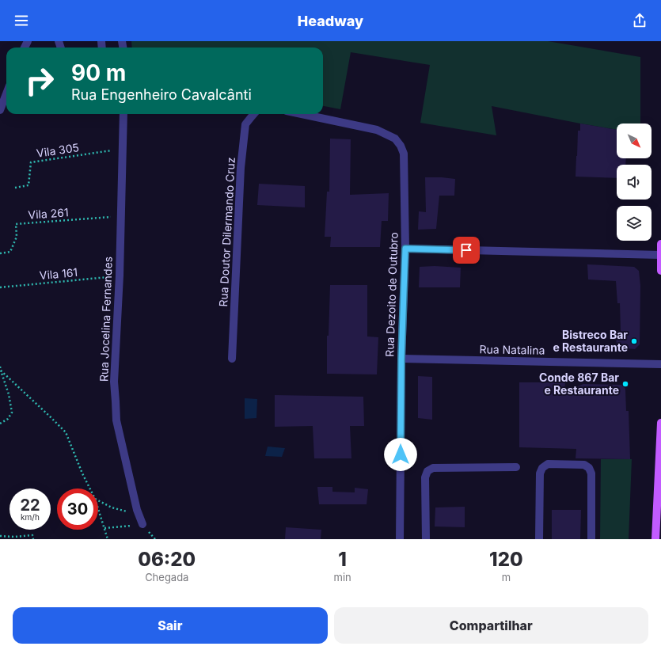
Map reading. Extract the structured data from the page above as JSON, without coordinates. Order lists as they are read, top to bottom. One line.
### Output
{"streets":{"street":["Rua Doutor Dilermando Cruz","Rua Dezoito de Outubro","Rua Jocelina Fernandes","Rua Natalina"],"path":["Vila 305","Vila 261","Vila 161"]},"crossings":[["Vila 305","Rua Jocelina Fernandes"],["Vila 261","Rua Jocelina Fernandes"],["Vila 161","Rua Jocelina Fernandes"],["Rua Dezoito de Outubro","Rua Natalina"]],"places":["Bistreco Bar e Restaurante","Conde 867 Bar e Restaurante"],"north":"bottom right","page":{"header":"Headway","turn":["90 m","Rua Engenheiro Cavalcânti"],"speed":"22 km/h","limit":"30","eta":["06:20","Chegada","1","min","120","m"],"buttons":["Sair","Compartilhar"]}}
